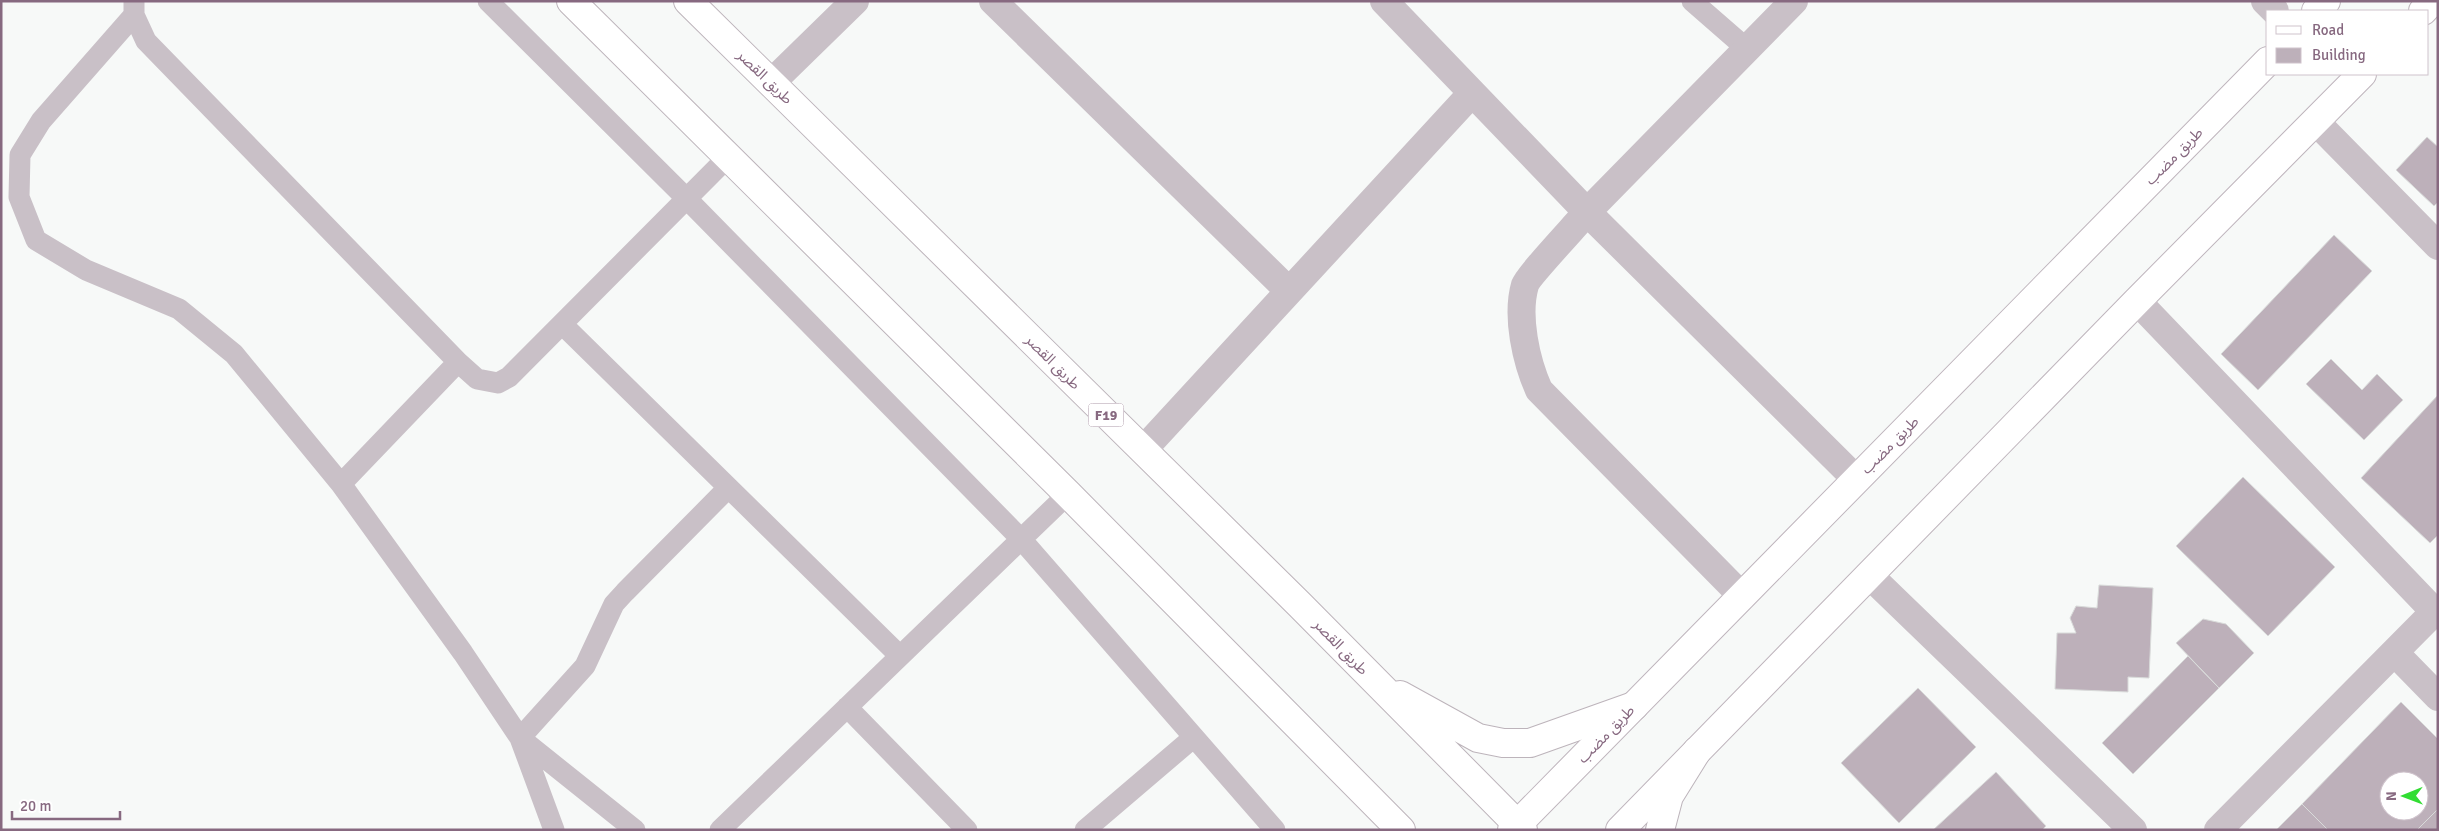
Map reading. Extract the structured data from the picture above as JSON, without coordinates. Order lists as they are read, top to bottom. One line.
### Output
{"streets":{"main road":["طريق القصر","طريق مضب","F19"]},"crossings":[["طريق القصر","طريق مضب"]],"legend":["Road","Building"],"scale_bar":"20 m","north":"left"}
